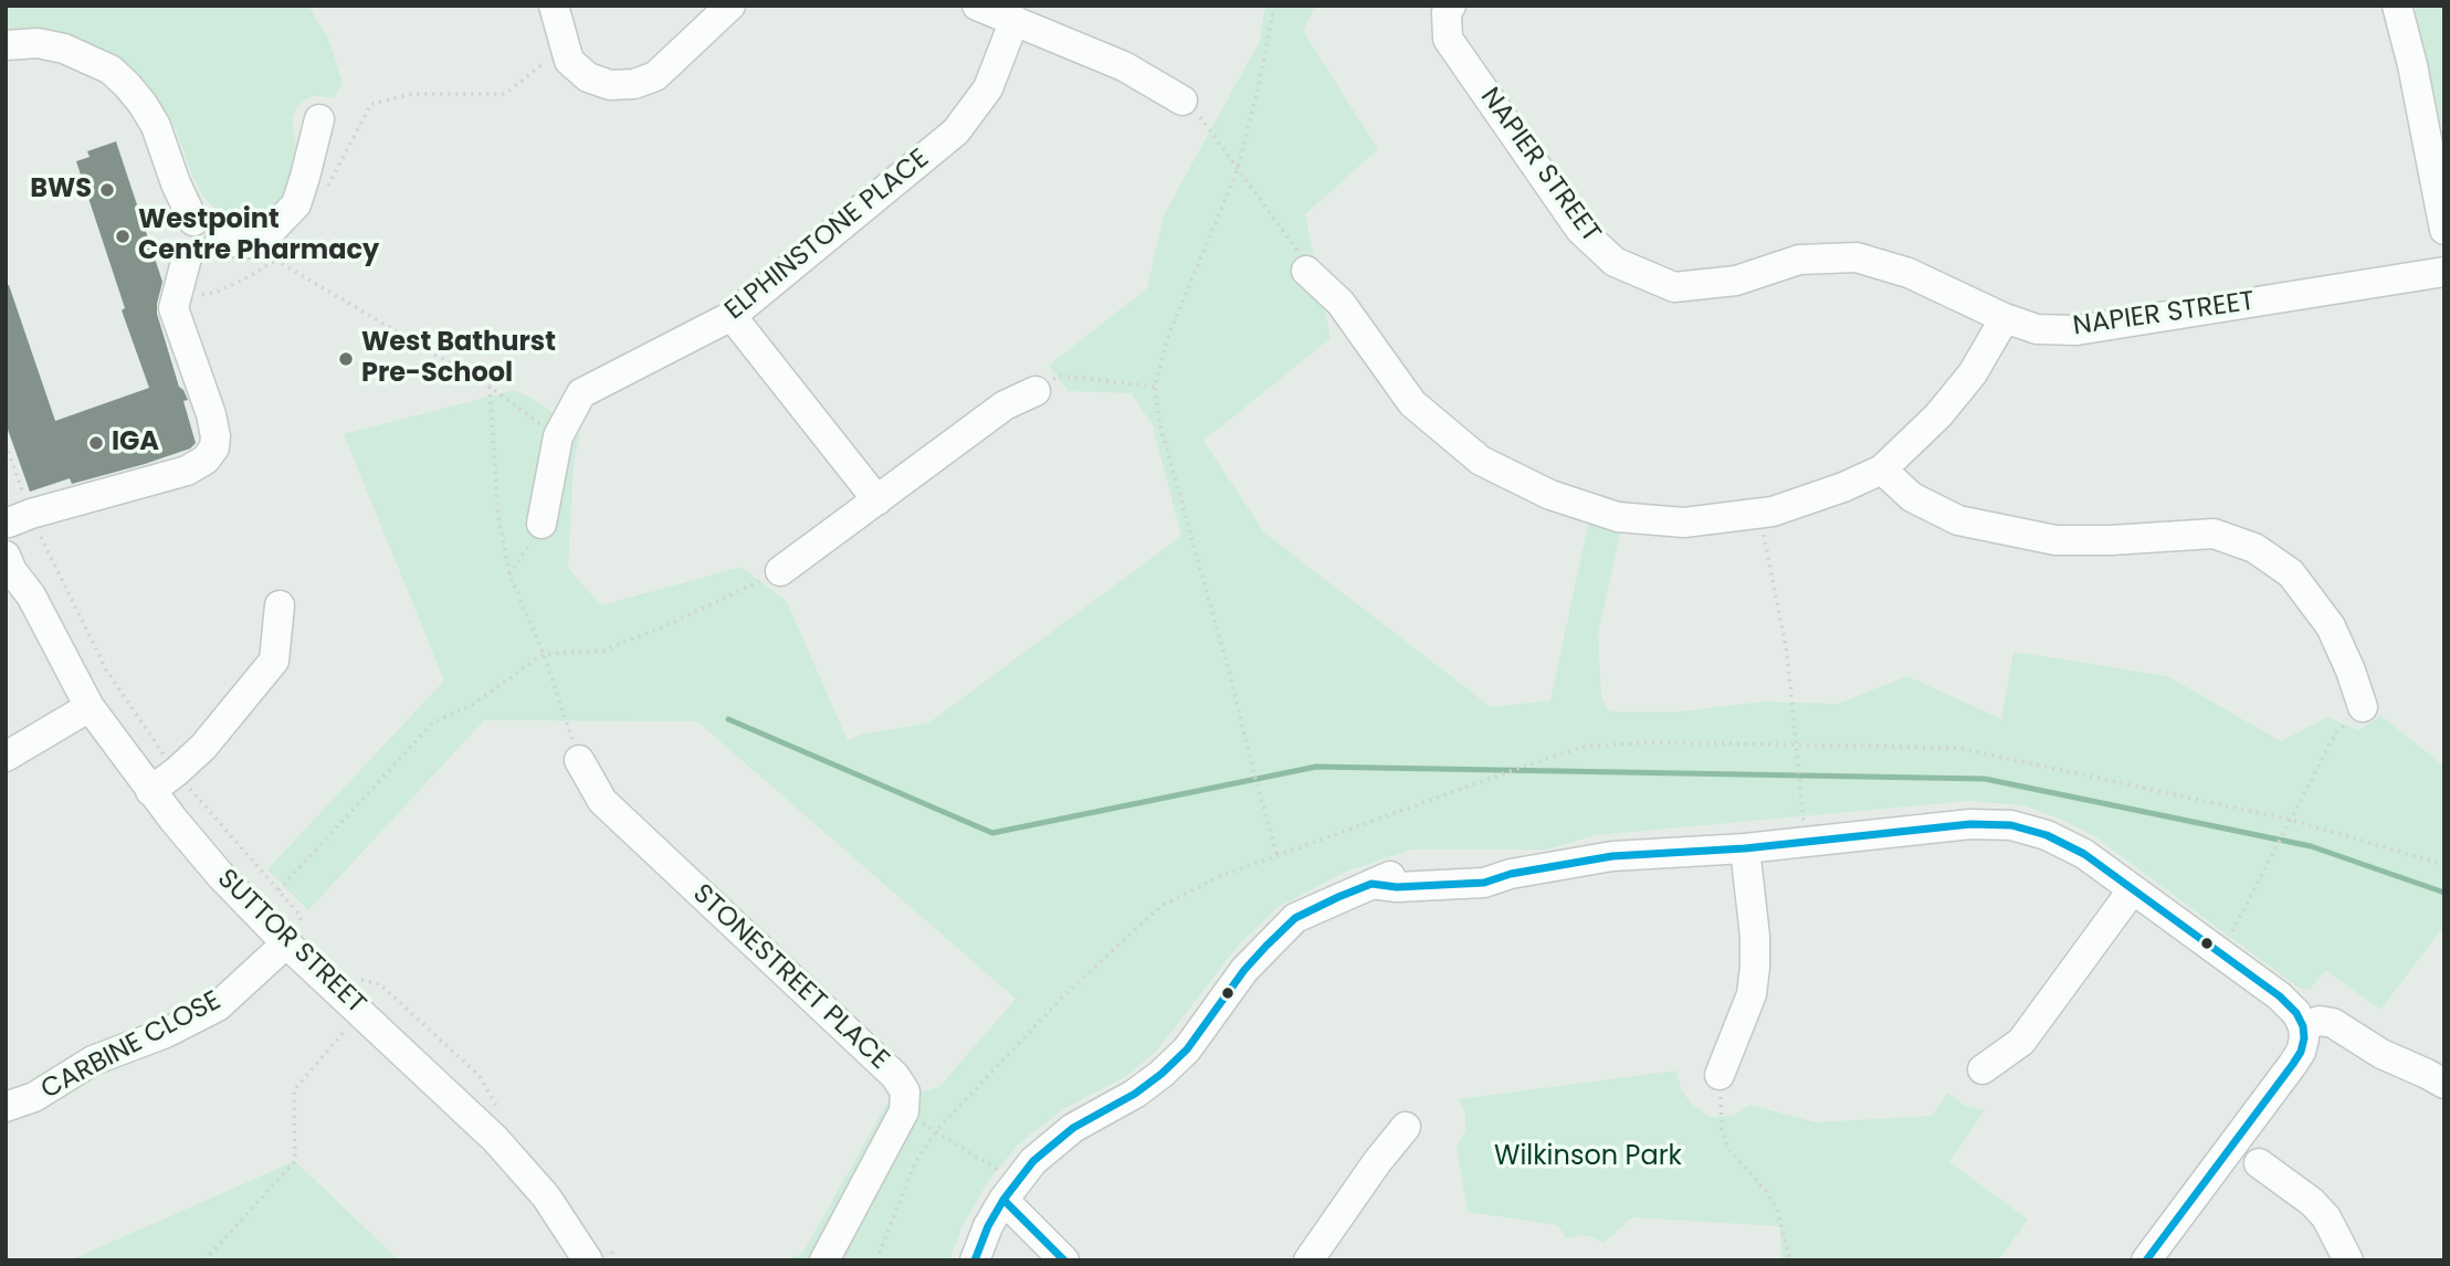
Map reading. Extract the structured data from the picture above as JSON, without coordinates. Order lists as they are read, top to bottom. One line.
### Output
{"streets":{"street":["NAPIER STREET","ELPHINSTONE PLACE","SUTTOR STREET","STONESTREET PLACE","CARBINE CLOSE"]},"crossings":[["SUTTOR STREET","CARBINE CLOSE"]],"parks":["Wilkinson Park"],"places":["BWS","Westpoint Centre Pharmacy","West Bathurst Pre-School","IGA"]}
